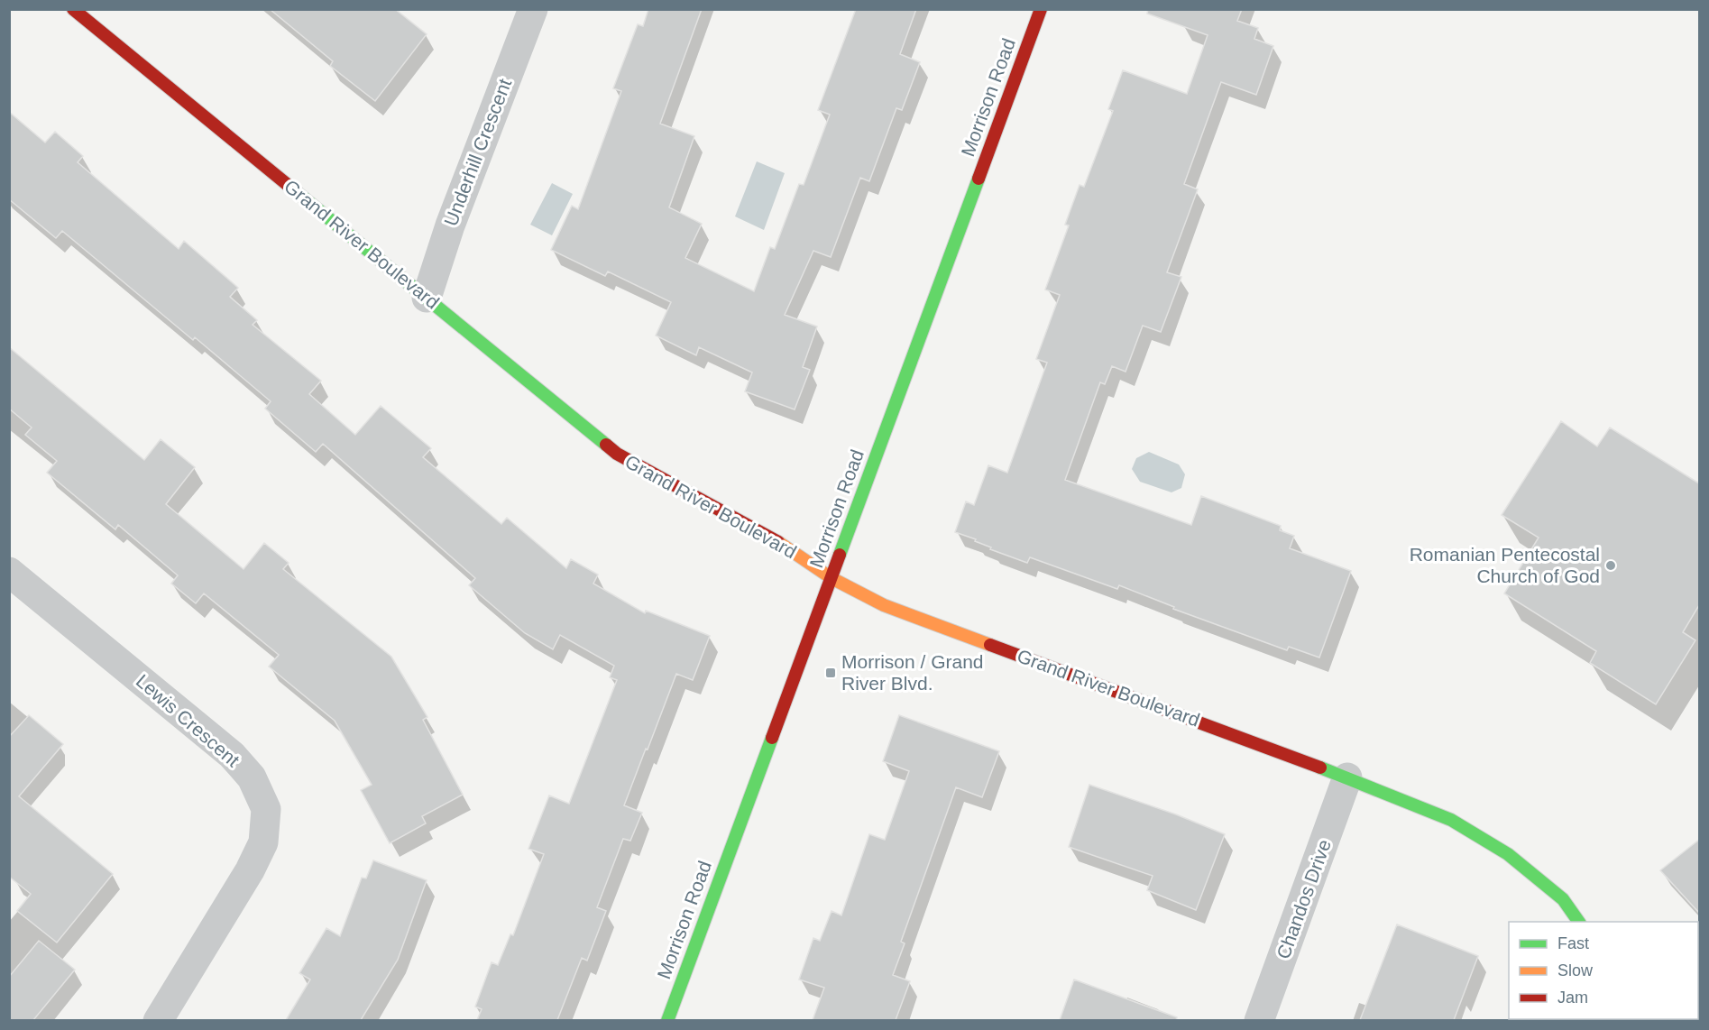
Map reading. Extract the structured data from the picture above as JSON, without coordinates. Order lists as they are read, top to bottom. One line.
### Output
{"streets":{"street":["Morrison Road","Underhill Crescent","Grand River Boulevard","Lewis Crescent","Chandos Drive"]},"crossings":[["Morrison Road","Grand River Boulevard"],["Underhill Crescent","Grand River Boulevard"],["Grand River Boulevard","Chandos Drive"]],"places":{"other":["Romanian Pentecostal Church of God"],"transit":["Morrison / Grand River Blvd."]},"legend":["Fast","Slow","Jam"]}
